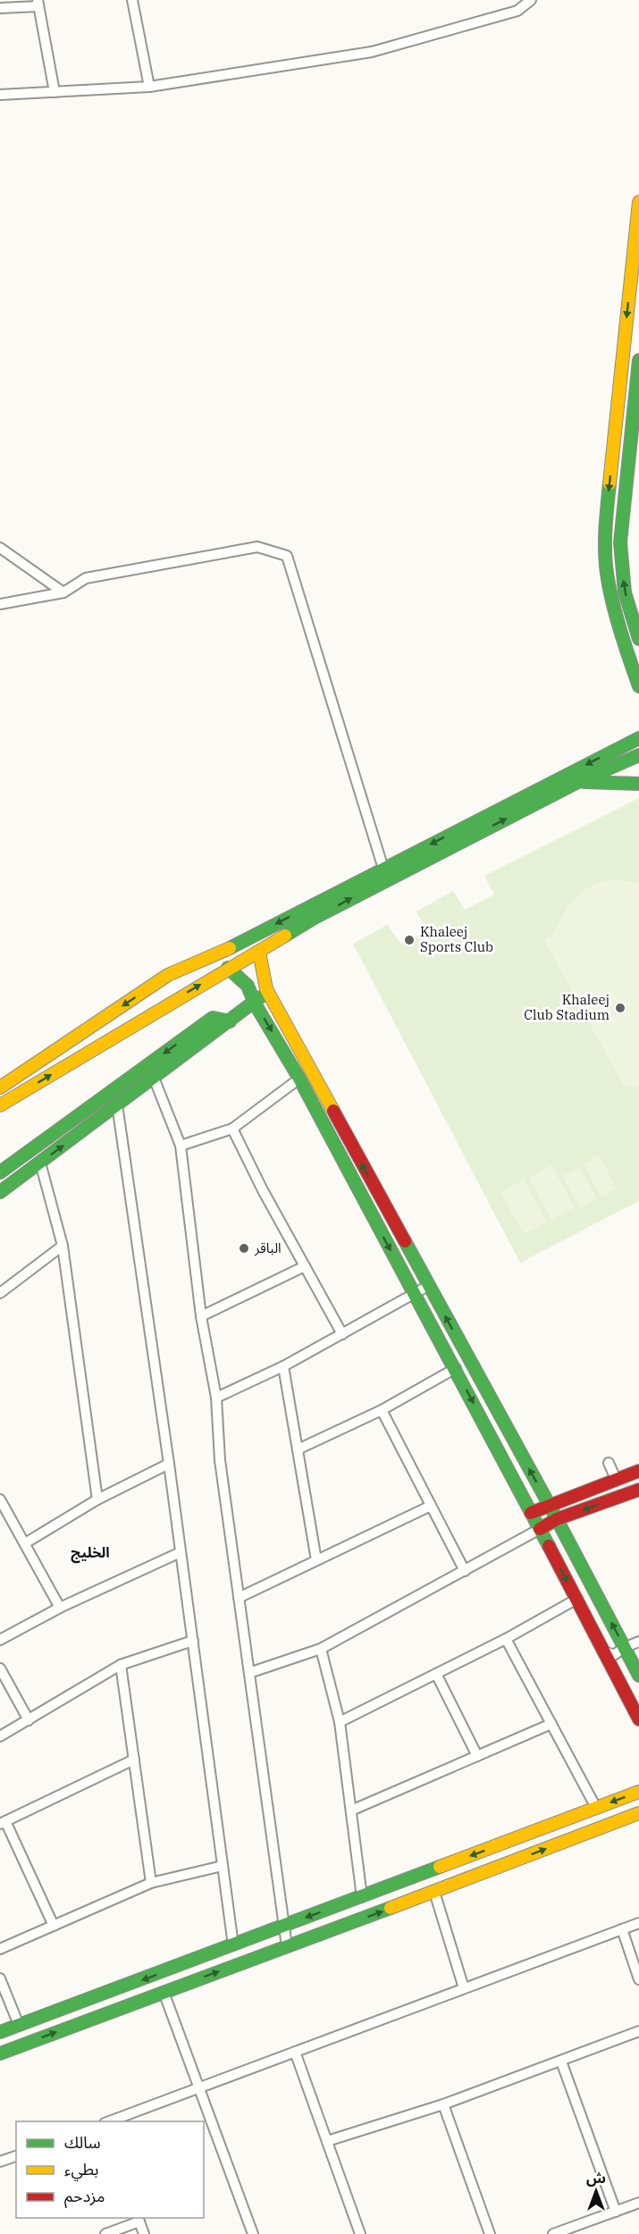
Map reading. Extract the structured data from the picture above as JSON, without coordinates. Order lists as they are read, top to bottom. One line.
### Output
{"districts":["الخليج"],"places":["Khaleej Sports Club","Khaleej Club Stadium","الباقر"],"legend":["سالك","بطيء","مزدحم"],"north":"top"}
